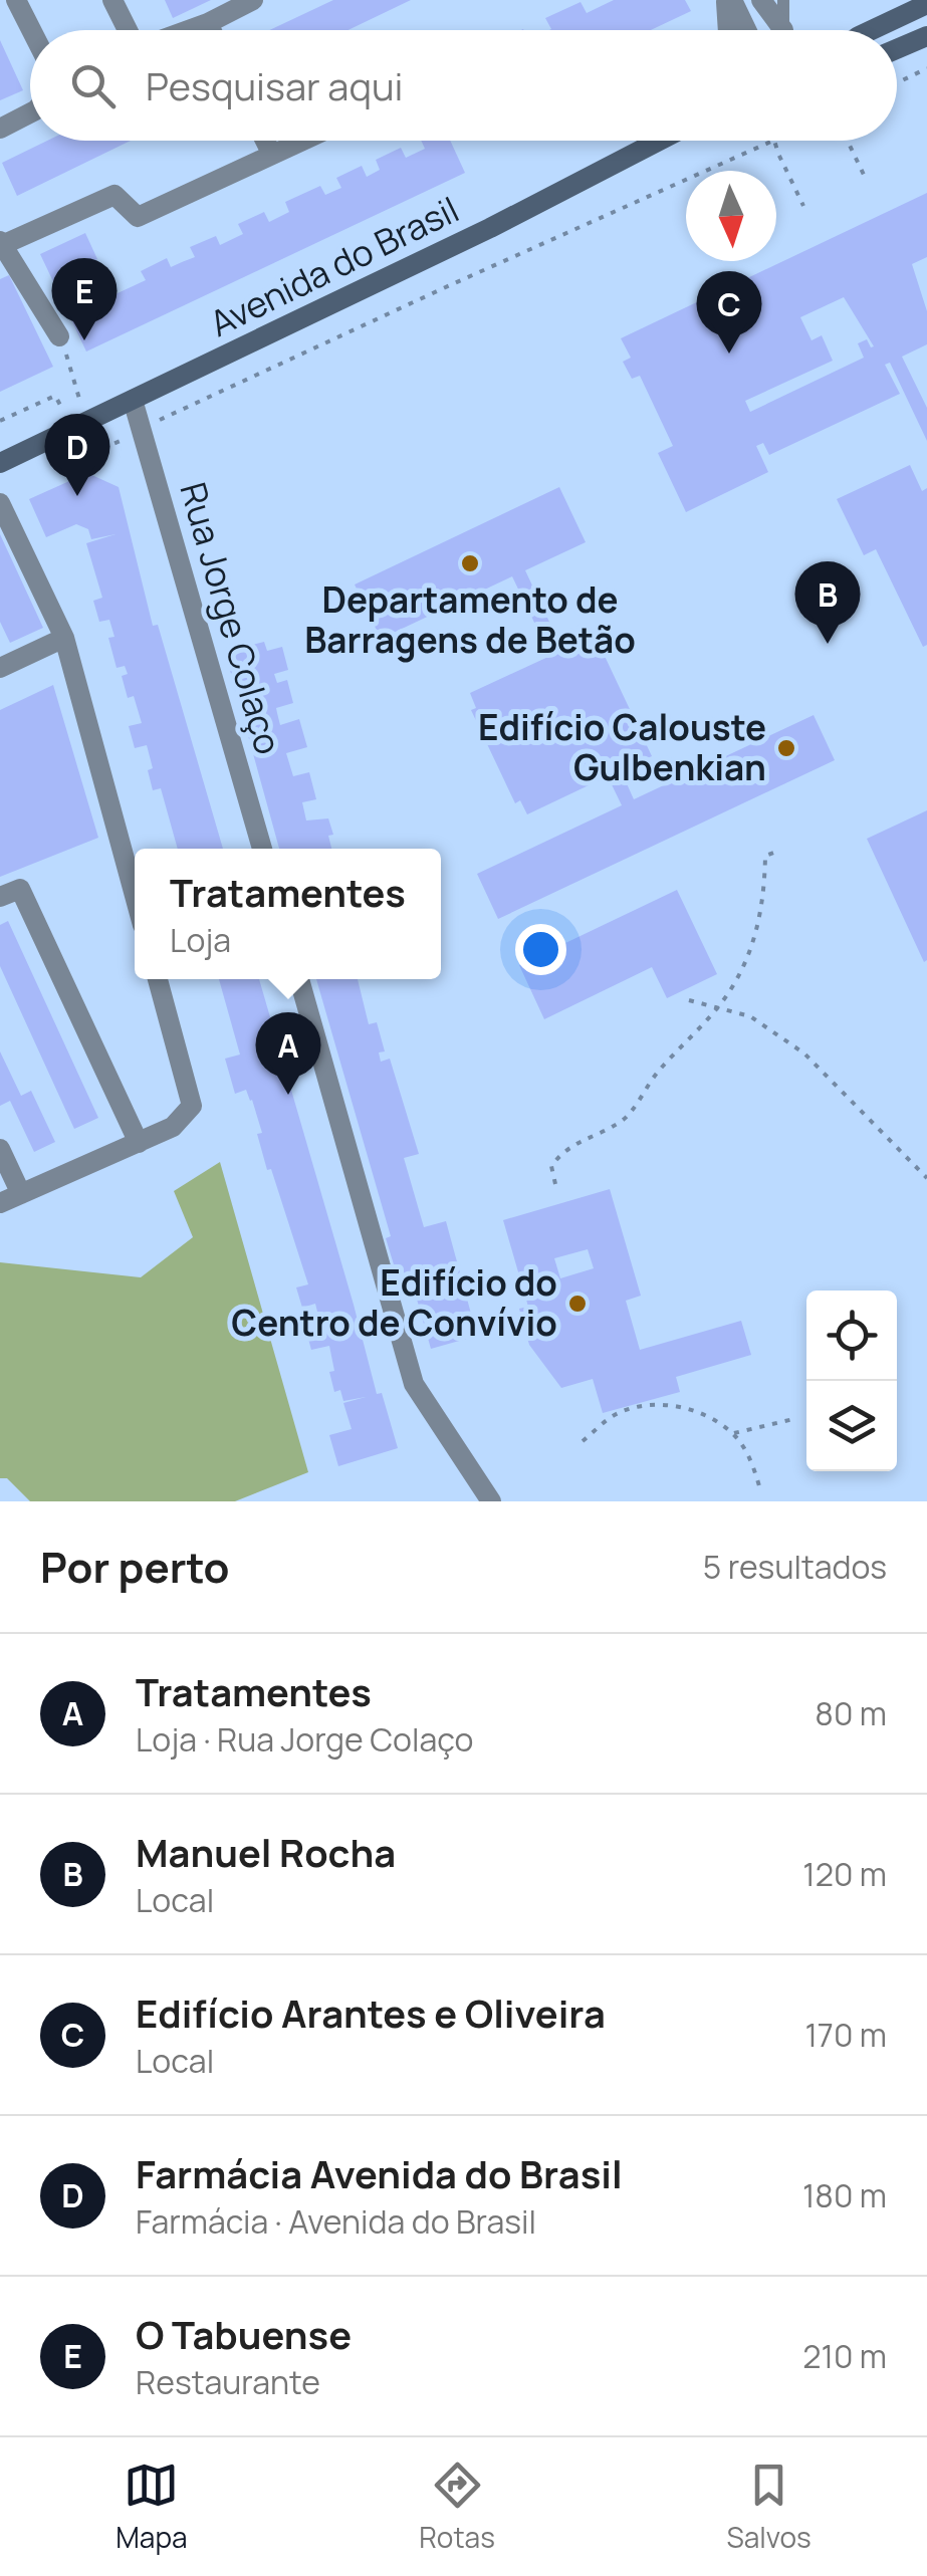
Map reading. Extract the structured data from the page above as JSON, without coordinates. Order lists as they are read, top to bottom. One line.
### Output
{"streets":{"main road":["Avenida do Brasil"],"street":["Rua Jorge Colaço"]},"crossings":[["Avenida do Brasil","Rua Jorge Colaço"]],"places":["Departamento de Barragens de Betão","Edifício Calouste Gulbenkian","Edifício do Centro de Convívio"],"north":"bottom","page":{"search":"Pesquisar aqui","pins":["E","C","D","B","A"],"popup":["Tratamentes","Loja"],"heading":["Por perto","5 resultados"],"list":[{"mark":"A","name":"Tratamentes","note":"Loja · Rua Jorge Colaço","value":"80 m"},{"mark":"B","name":"Manuel Rocha","note":"Local","value":"120 m"},{"mark":"C","name":"Edifício Arantes e Oliveira","note":"Local","value":"170 m"},{"mark":"D","name":"Farmácia Avenida do Brasil","note":"Farmácia · Avenida do Brasil","value":"180 m"},{"mark":"E","name":"O Tabuense","note":"Restaurante","value":"210 m"}],"nav":["Mapa","Rotas","Salvos"]}}
